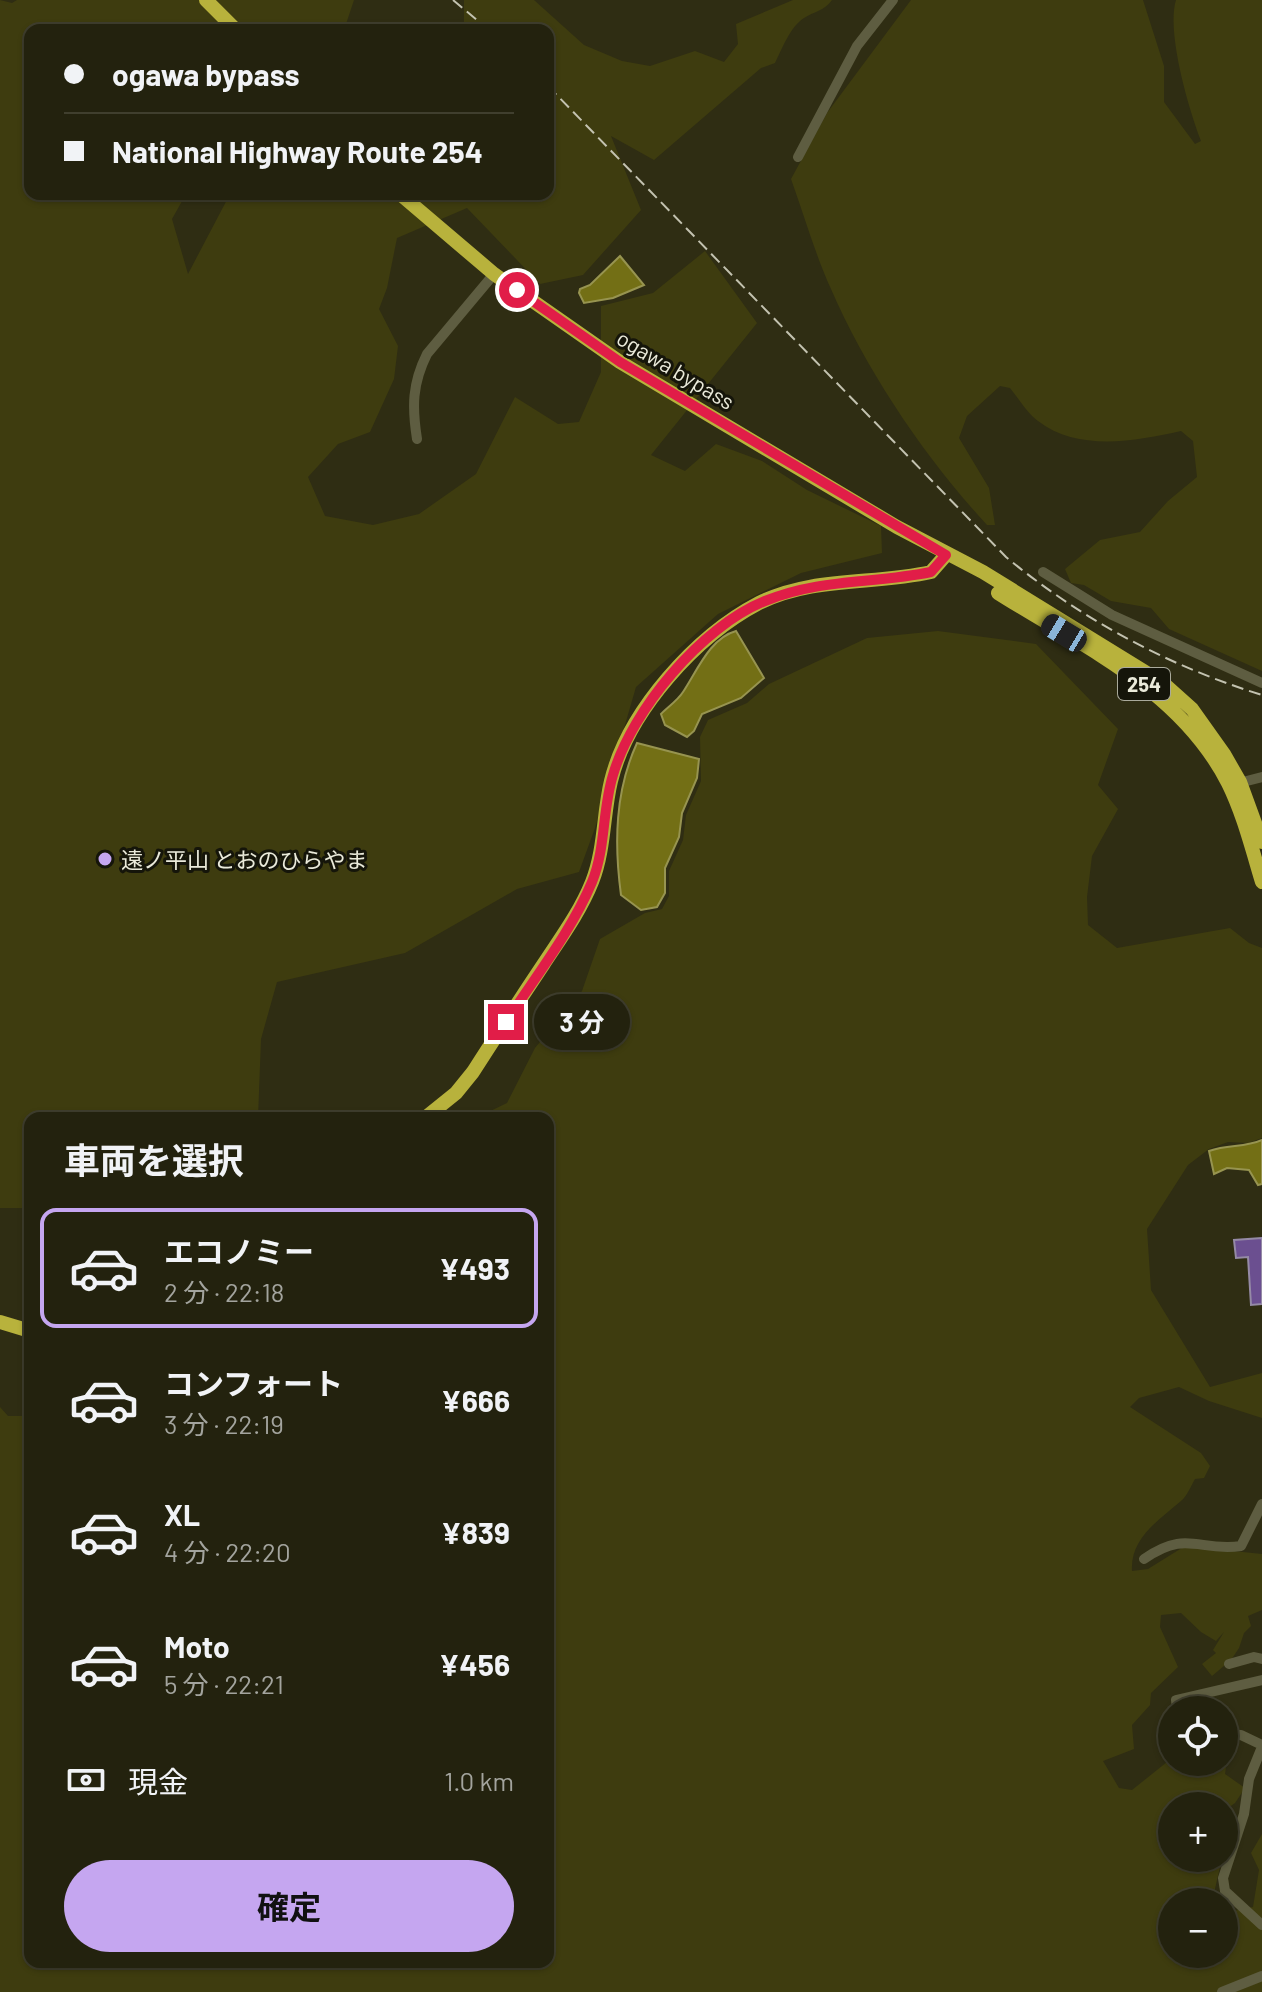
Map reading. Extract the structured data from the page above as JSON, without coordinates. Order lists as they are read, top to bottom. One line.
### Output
{"streets":{"highway":["ogawa bypass","254"]},"crossings":[["ogawa bypass","254"]],"places":["遠ノ平山 とおのひらやま"],"page":{"banner":["ogawa bypass","National Highway Route 254"],"bubble":"3 分","heading":"車両を選択","list":[{"name":"エコノミー","note":"2 分 · 22:18","value":"¥493"},{"name":"コンフォート","note":"3 分 · 22:19","value":"¥666"},{"name":"XL","note":"4 分 · 22:20","value":"¥839"},{"name":"Moto","note":"5 分 · 22:21","value":"¥456"}],"map_buttons":["+","−"],"pay":["現金","1.0 km"],"buttons":"確定"}}
